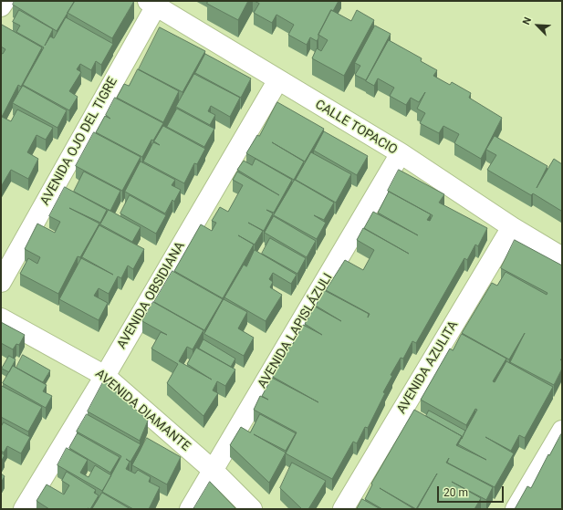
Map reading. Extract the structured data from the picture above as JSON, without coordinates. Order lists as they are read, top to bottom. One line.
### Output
{"streets":{"street":["CALLE TOPACIO","AVENIDA OJO DEL TIGRE","AVENIDA OBSIDIANA","AVENIDA LAPISLÁZULI","AVENIDA AZULITA","AVENIDA DIAMANTE"]},"crossings":[["CALLE TOPACIO","AVENIDA OJO DEL TIGRE"],["CALLE TOPACIO","AVENIDA OBSIDIANA"],["CALLE TOPACIO","AVENIDA LAPISLÁZULI"],["CALLE TOPACIO","AVENIDA AZULITA"],["AVENIDA OBSIDIANA","AVENIDA DIAMANTE"],["AVENIDA LAPISLÁZULI","AVENIDA DIAMANTE"]],"scale_bar":"20 m","north":"top left"}
